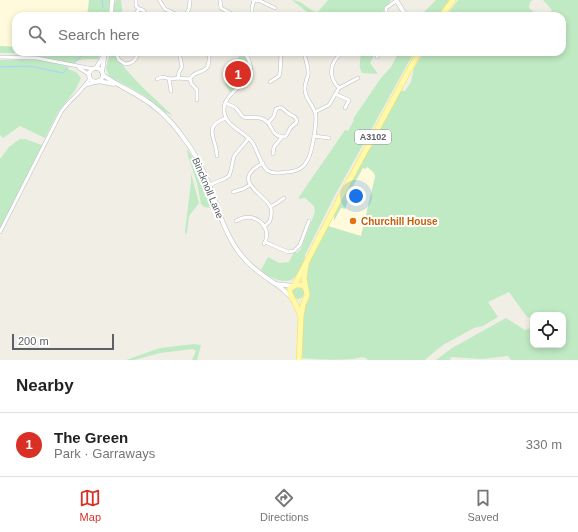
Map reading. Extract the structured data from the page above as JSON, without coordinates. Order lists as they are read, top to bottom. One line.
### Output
{"streets":{"main road":["A3102"],"street":["Bincknoll Lane"]},"crossings":[["A3102","Bincknoll Lane"]],"places":["Churchill House"],"scale_bar":"200 m","page":{"search":"Search here","pins":"1","scale":"200 m","heading":"Nearby","list":[{"mark":"1","name":"The Green","note":"Park · Garraways","value":"330 m"}],"nav":["Map","Directions","Saved"]}}
